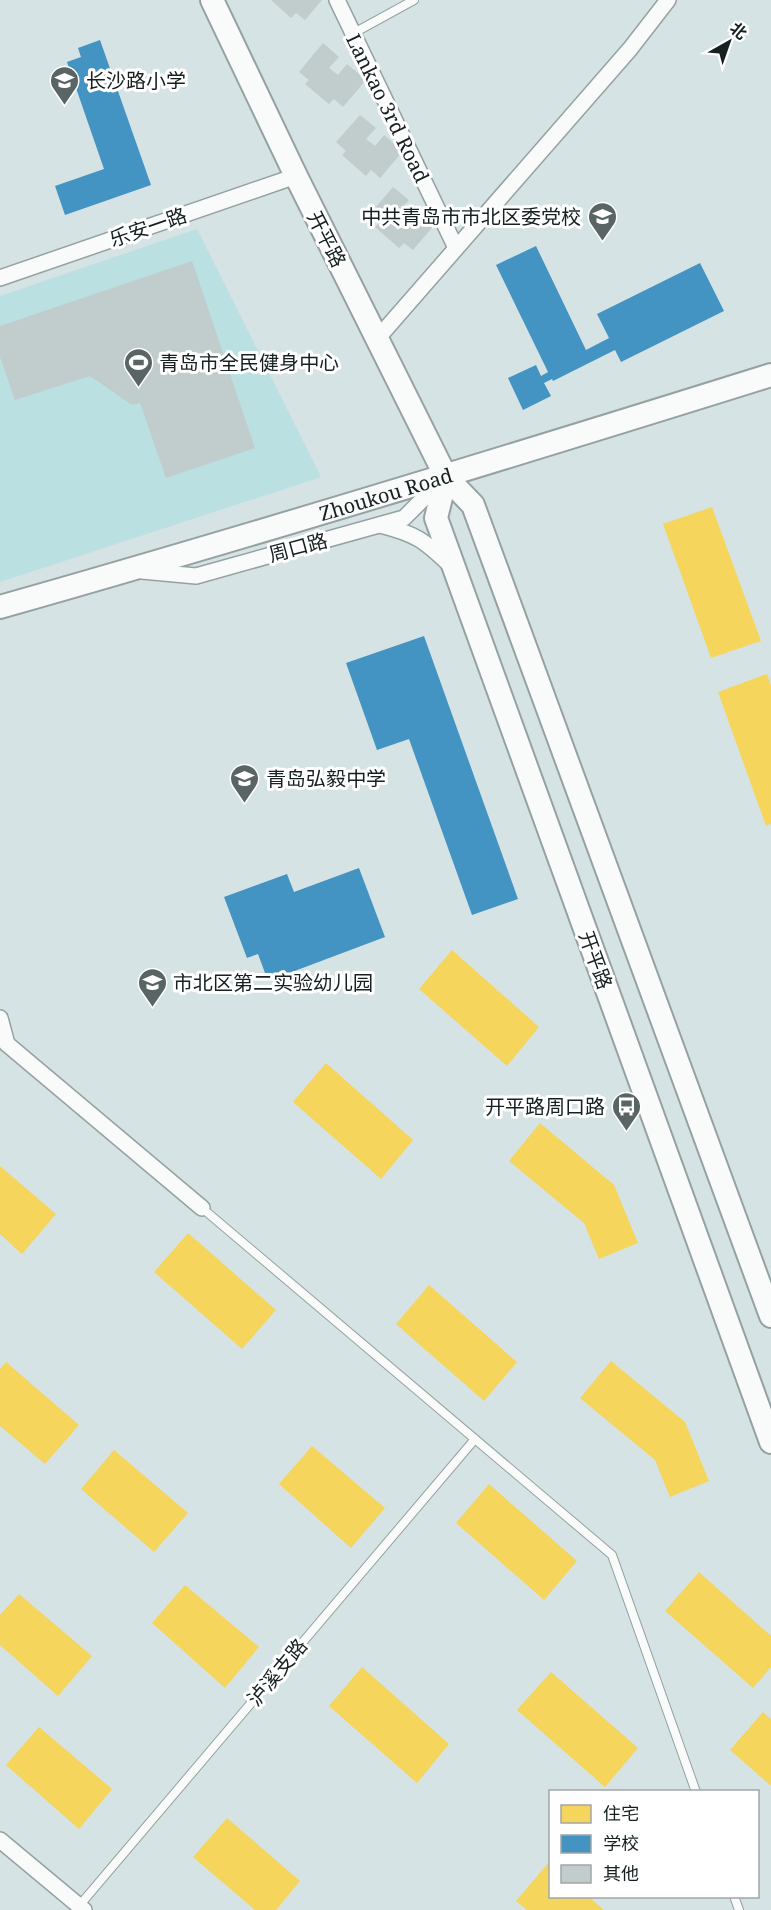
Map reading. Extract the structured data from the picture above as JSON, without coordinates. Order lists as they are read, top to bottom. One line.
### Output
{"streets":{"main road":["开平路","Zhoukou Road"],"street":["Lankao 3rd Road","乐安一路","周口路"],"lane":["泸溪支路"]},"crossings":[["乐安一路","开平路"],["开平路","Zhoukou Road"],["开平路","周口路"],["Zhoukou Road","周口路"]],"places":{"school or university":["长沙路小学","中共青岛市市北区委党校","青岛弘毅中学","市北区第二实验幼儿园"],"sports":["青岛市全民健身中心"],"bus stop":["开平路周口路"]},"legend":["住宅","学校","其他"],"north":"top right"}
